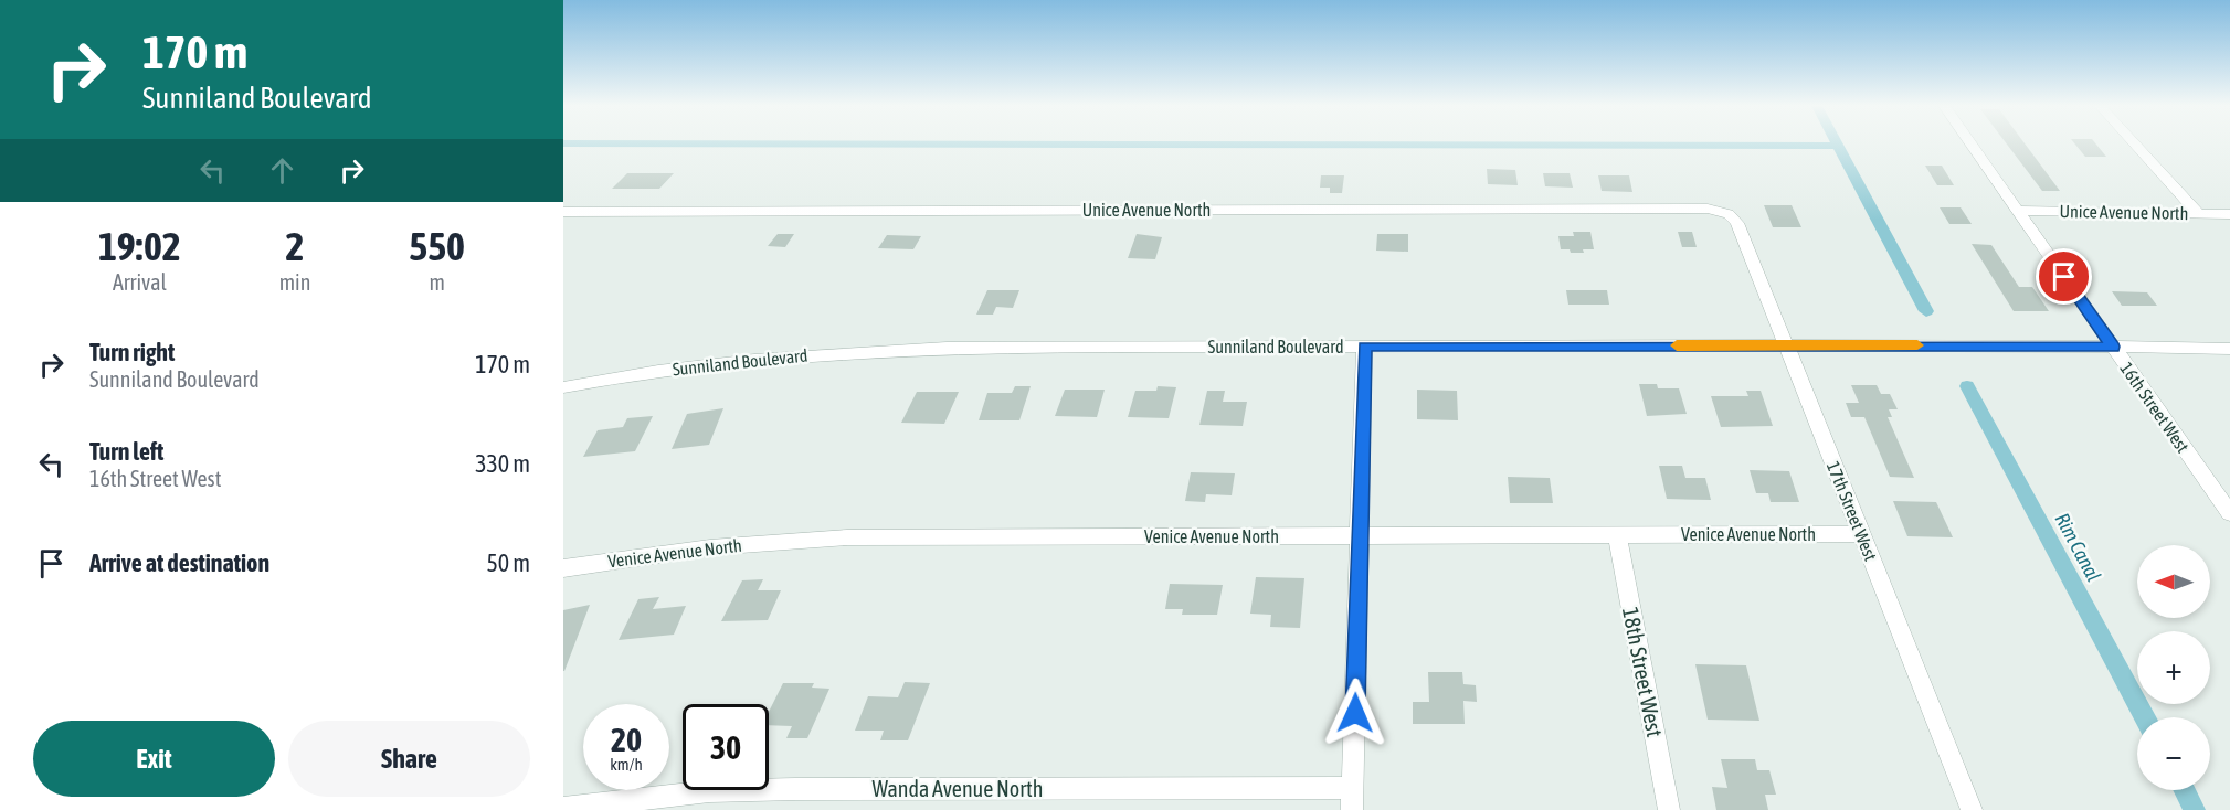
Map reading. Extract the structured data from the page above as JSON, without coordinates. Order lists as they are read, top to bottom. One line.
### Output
{"streets":{"street":["Unice Avenue North","Sunniland Boulevard","16th Street West","17th Street West","Venice Avenue North","18th Street West","Wanda Avenue North"]},"crossings":[["Unice Avenue North","16th Street West"],["Unice Avenue North","17th Street West"],["Sunniland Boulevard","16th Street West"],["Sunniland Boulevard","17th Street West"],["17th Street West","Venice Avenue North"],["Venice Avenue North","18th Street West"]],"water":["Rim Canal"],"north":"left","page":{"turn":["170 m","Sunniland Boulevard"],"eta":["19:02","Arrival","2","min","550","m"],"list":[{"name":"Turn right","note":"Sunniland Boulevard","value":"170 m"},{"name":"Turn left","note":"16th Street West","value":"330 m"},{"name":"Arrive at destination","value":"50 m"}],"map_buttons":["+","−"],"speed":"20 km/h","limit":"30","buttons":["Exit","Share"]}}
